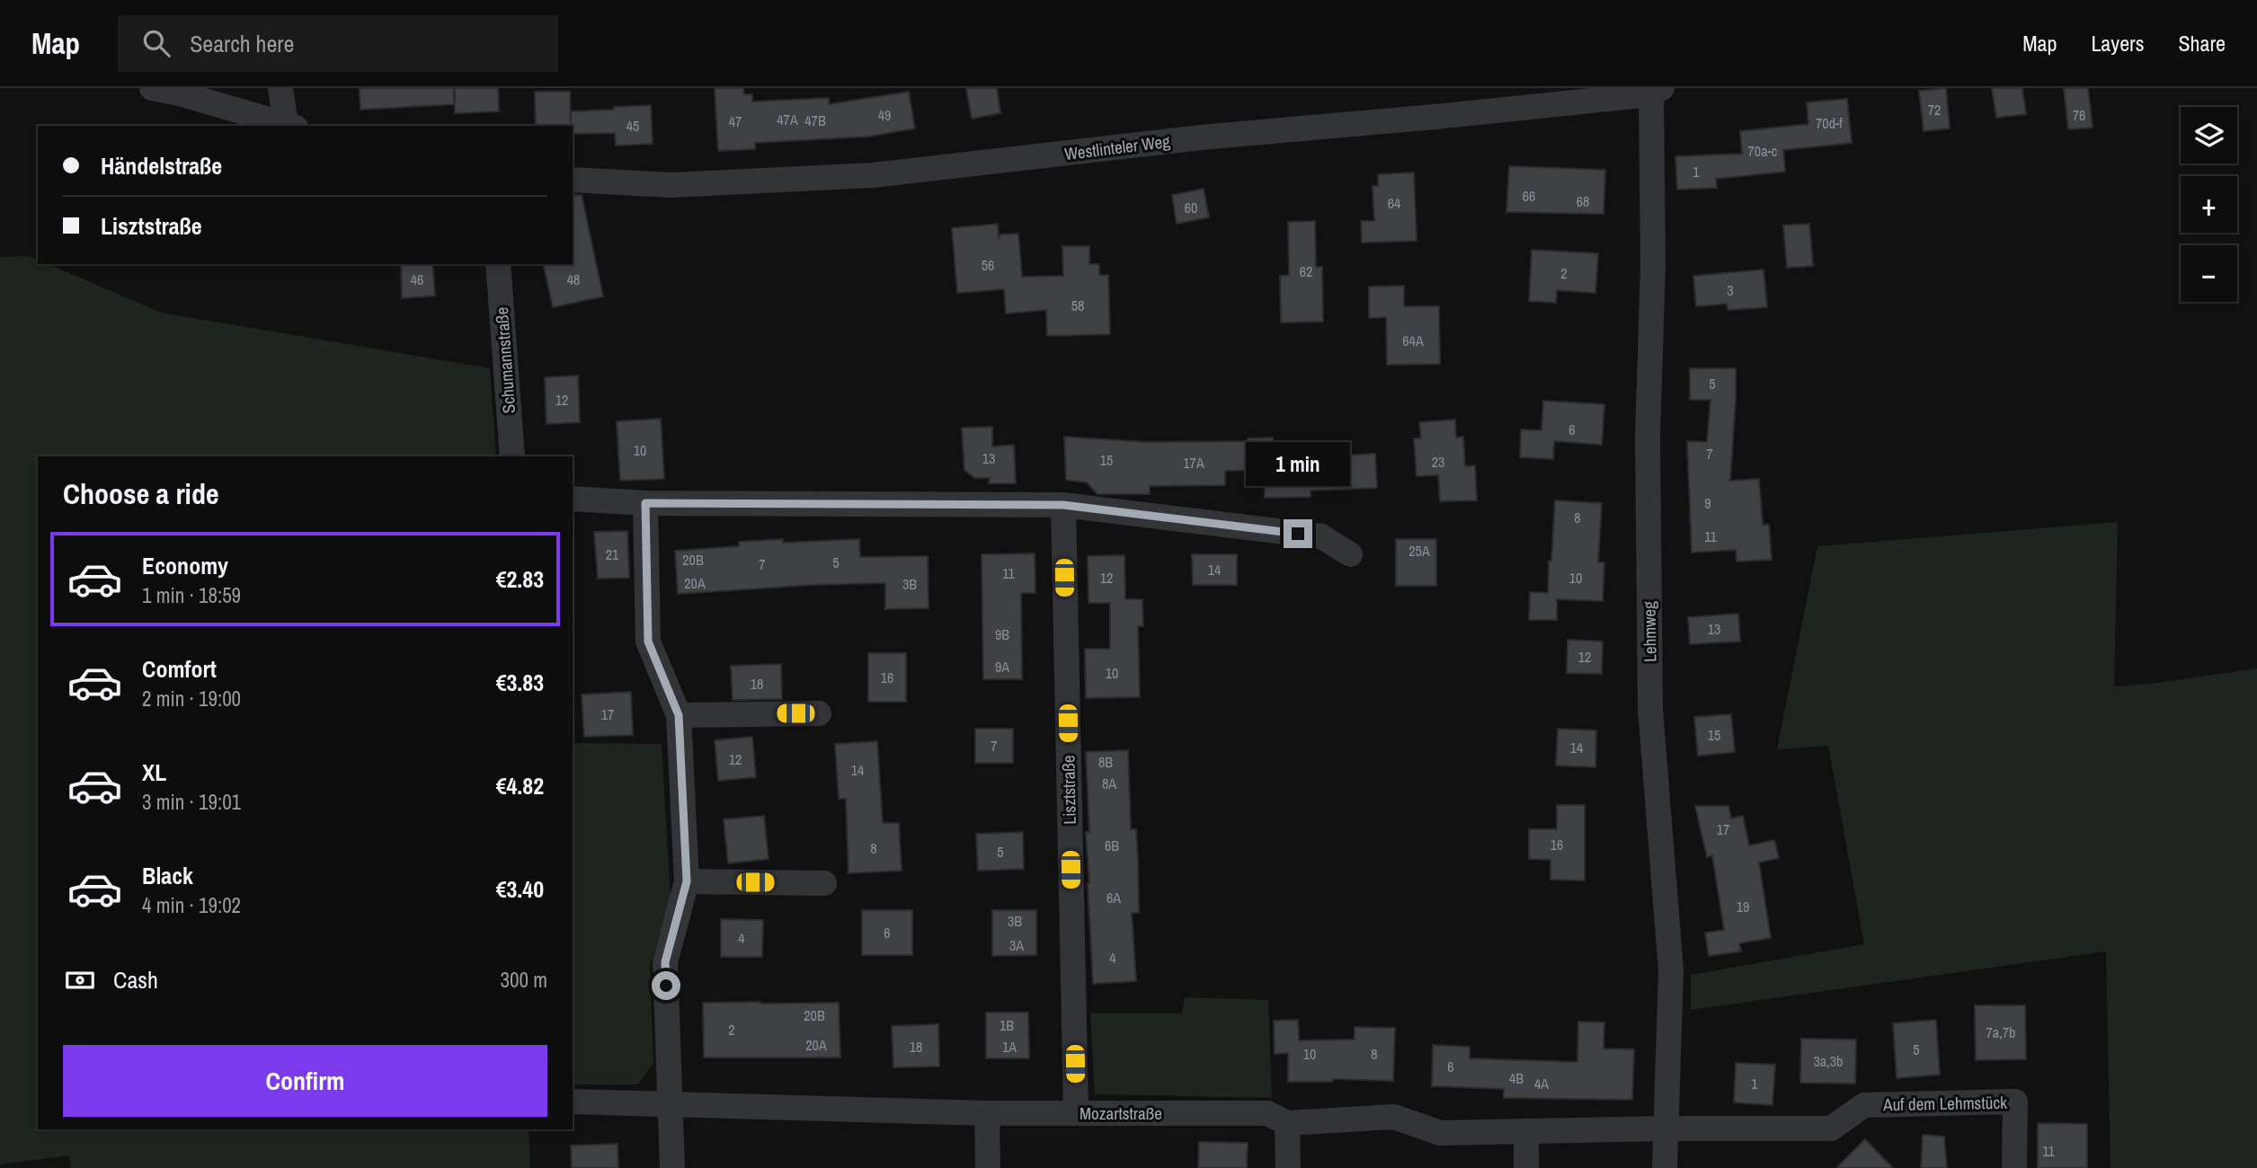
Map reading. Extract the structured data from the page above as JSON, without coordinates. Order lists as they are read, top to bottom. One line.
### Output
{"streets":{"street":["Westlinteler Weg","Schumannstraße","Lehmweg","Lisztstraße","Auf dem Lehmstück","Mozartstraße"]},"crossings":[["Westlinteler Weg","Lehmweg"],["Lehmweg","Auf dem Lehmstück"],["Lehmweg","Mozartstraße"],["Lisztstraße","Mozartstraße"],["Auf dem Lehmstück","Mozartstraße"]],"house_numbers":["72","49","76","47A","47B","47","70d-f","45","70a-c","1","66","68","64","60","56","62","2","46","48","3","58","64A","5","12","6","10","7","13","15","23","17A","9","8","11","25A","21","20B","5","7","14","11","12","10","20A","3B","13","9B","12","9A","10","16","18","17","15","7","14","12","8B","14","8A","17","16","6B","8","5","6A","19","3B","6","4","3A","4","20B","1B","2","7a,7b","20A","18","1A","5","10","8","3a,3b","6","4B","4A","1","11"],"page":{"header":"Map","search":"Search here","nav":["Map","Layers","Share"],"map_buttons":["+","−"],"banner":["Händelstraße","Lisztstraße"],"bubble":"1 min","heading":"Choose a ride","list":[{"name":"Economy","note":"1 min · 18:59","value":"€2.83"},{"name":"Comfort","note":"2 min · 19:00","value":"€3.83"},{"name":"XL","note":"3 min · 19:01","value":"€4.82"},{"name":"Black","note":"4 min · 19:02","value":"€3.40"}],"pay":["Cash","300 m"],"buttons":"Confirm"}}
